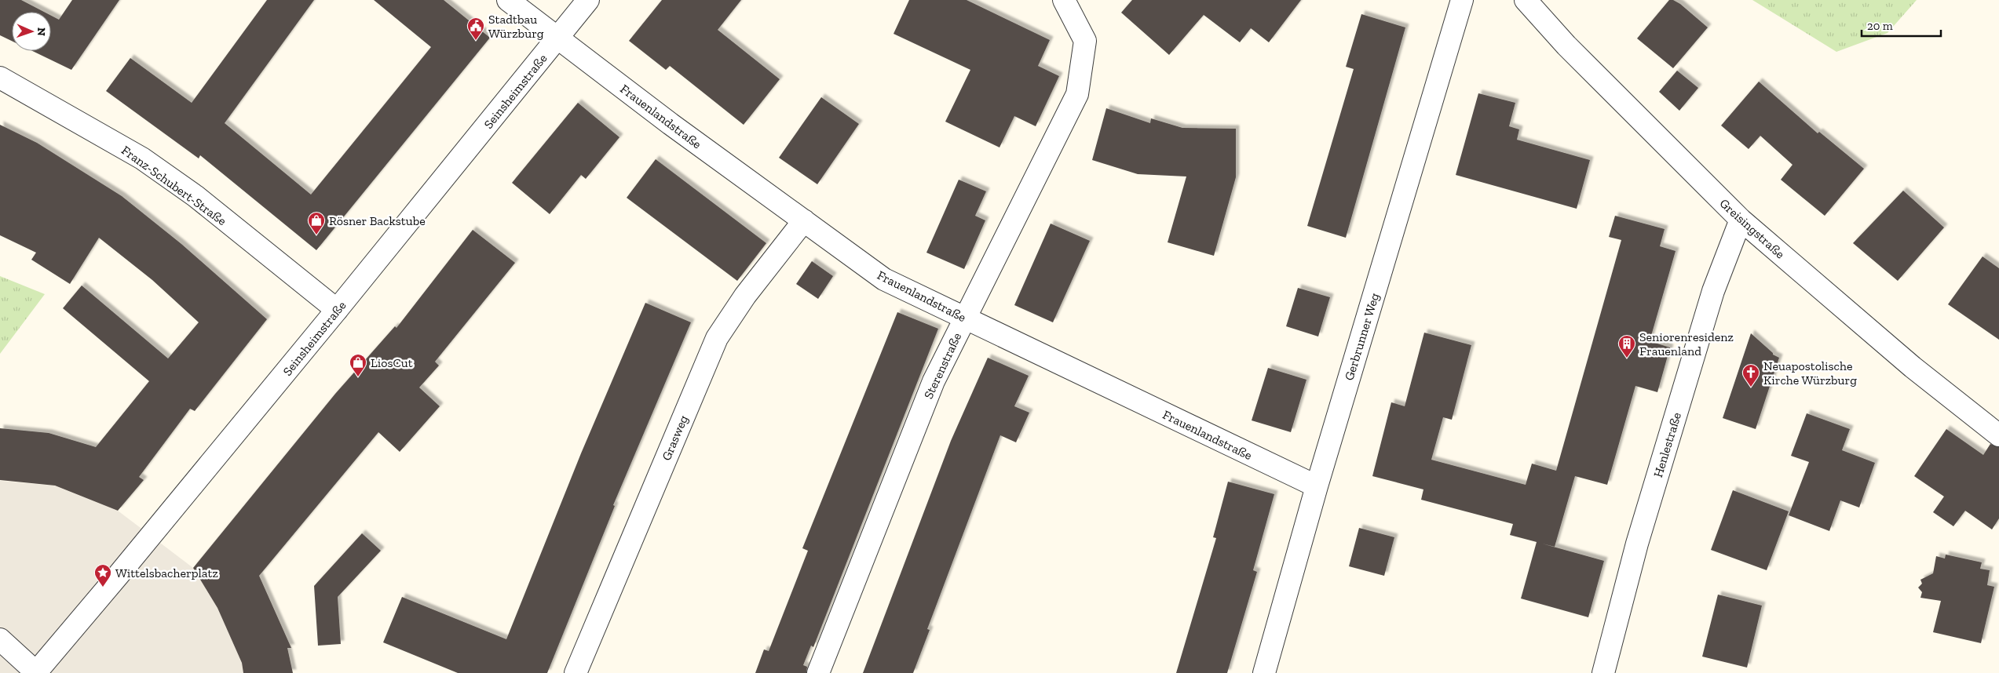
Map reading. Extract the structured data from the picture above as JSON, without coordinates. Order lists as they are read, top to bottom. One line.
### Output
{"streets":{"street":["Seinsheimstraße","Frauenlandstraße","Franz-Schubert-Straße","Greisingstraße","Gerbrunner Weg","Sterenstraße","Grasweg","Henlestraße"]},"crossings":[["Seinsheimstraße","Frauenlandstraße"],["Seinsheimstraße","Franz-Schubert-Straße"],["Frauenlandstraße","Gerbrunner Weg"],["Frauenlandstraße","Sterenstraße"],["Frauenlandstraße","Grasweg"],["Greisingstraße","Henlestraße"]],"places":{"public building":["Stadtbau Würzburg"],"shop":["Rösner Backstube","LiosCut"],"building":["Seniorenresidenz Frauenland"],"church":["Neuapostolische Kirche Würzburg"],"place":["Wittelsbacherplatz"]},"scale_bar":"20 m","north":"right"}
